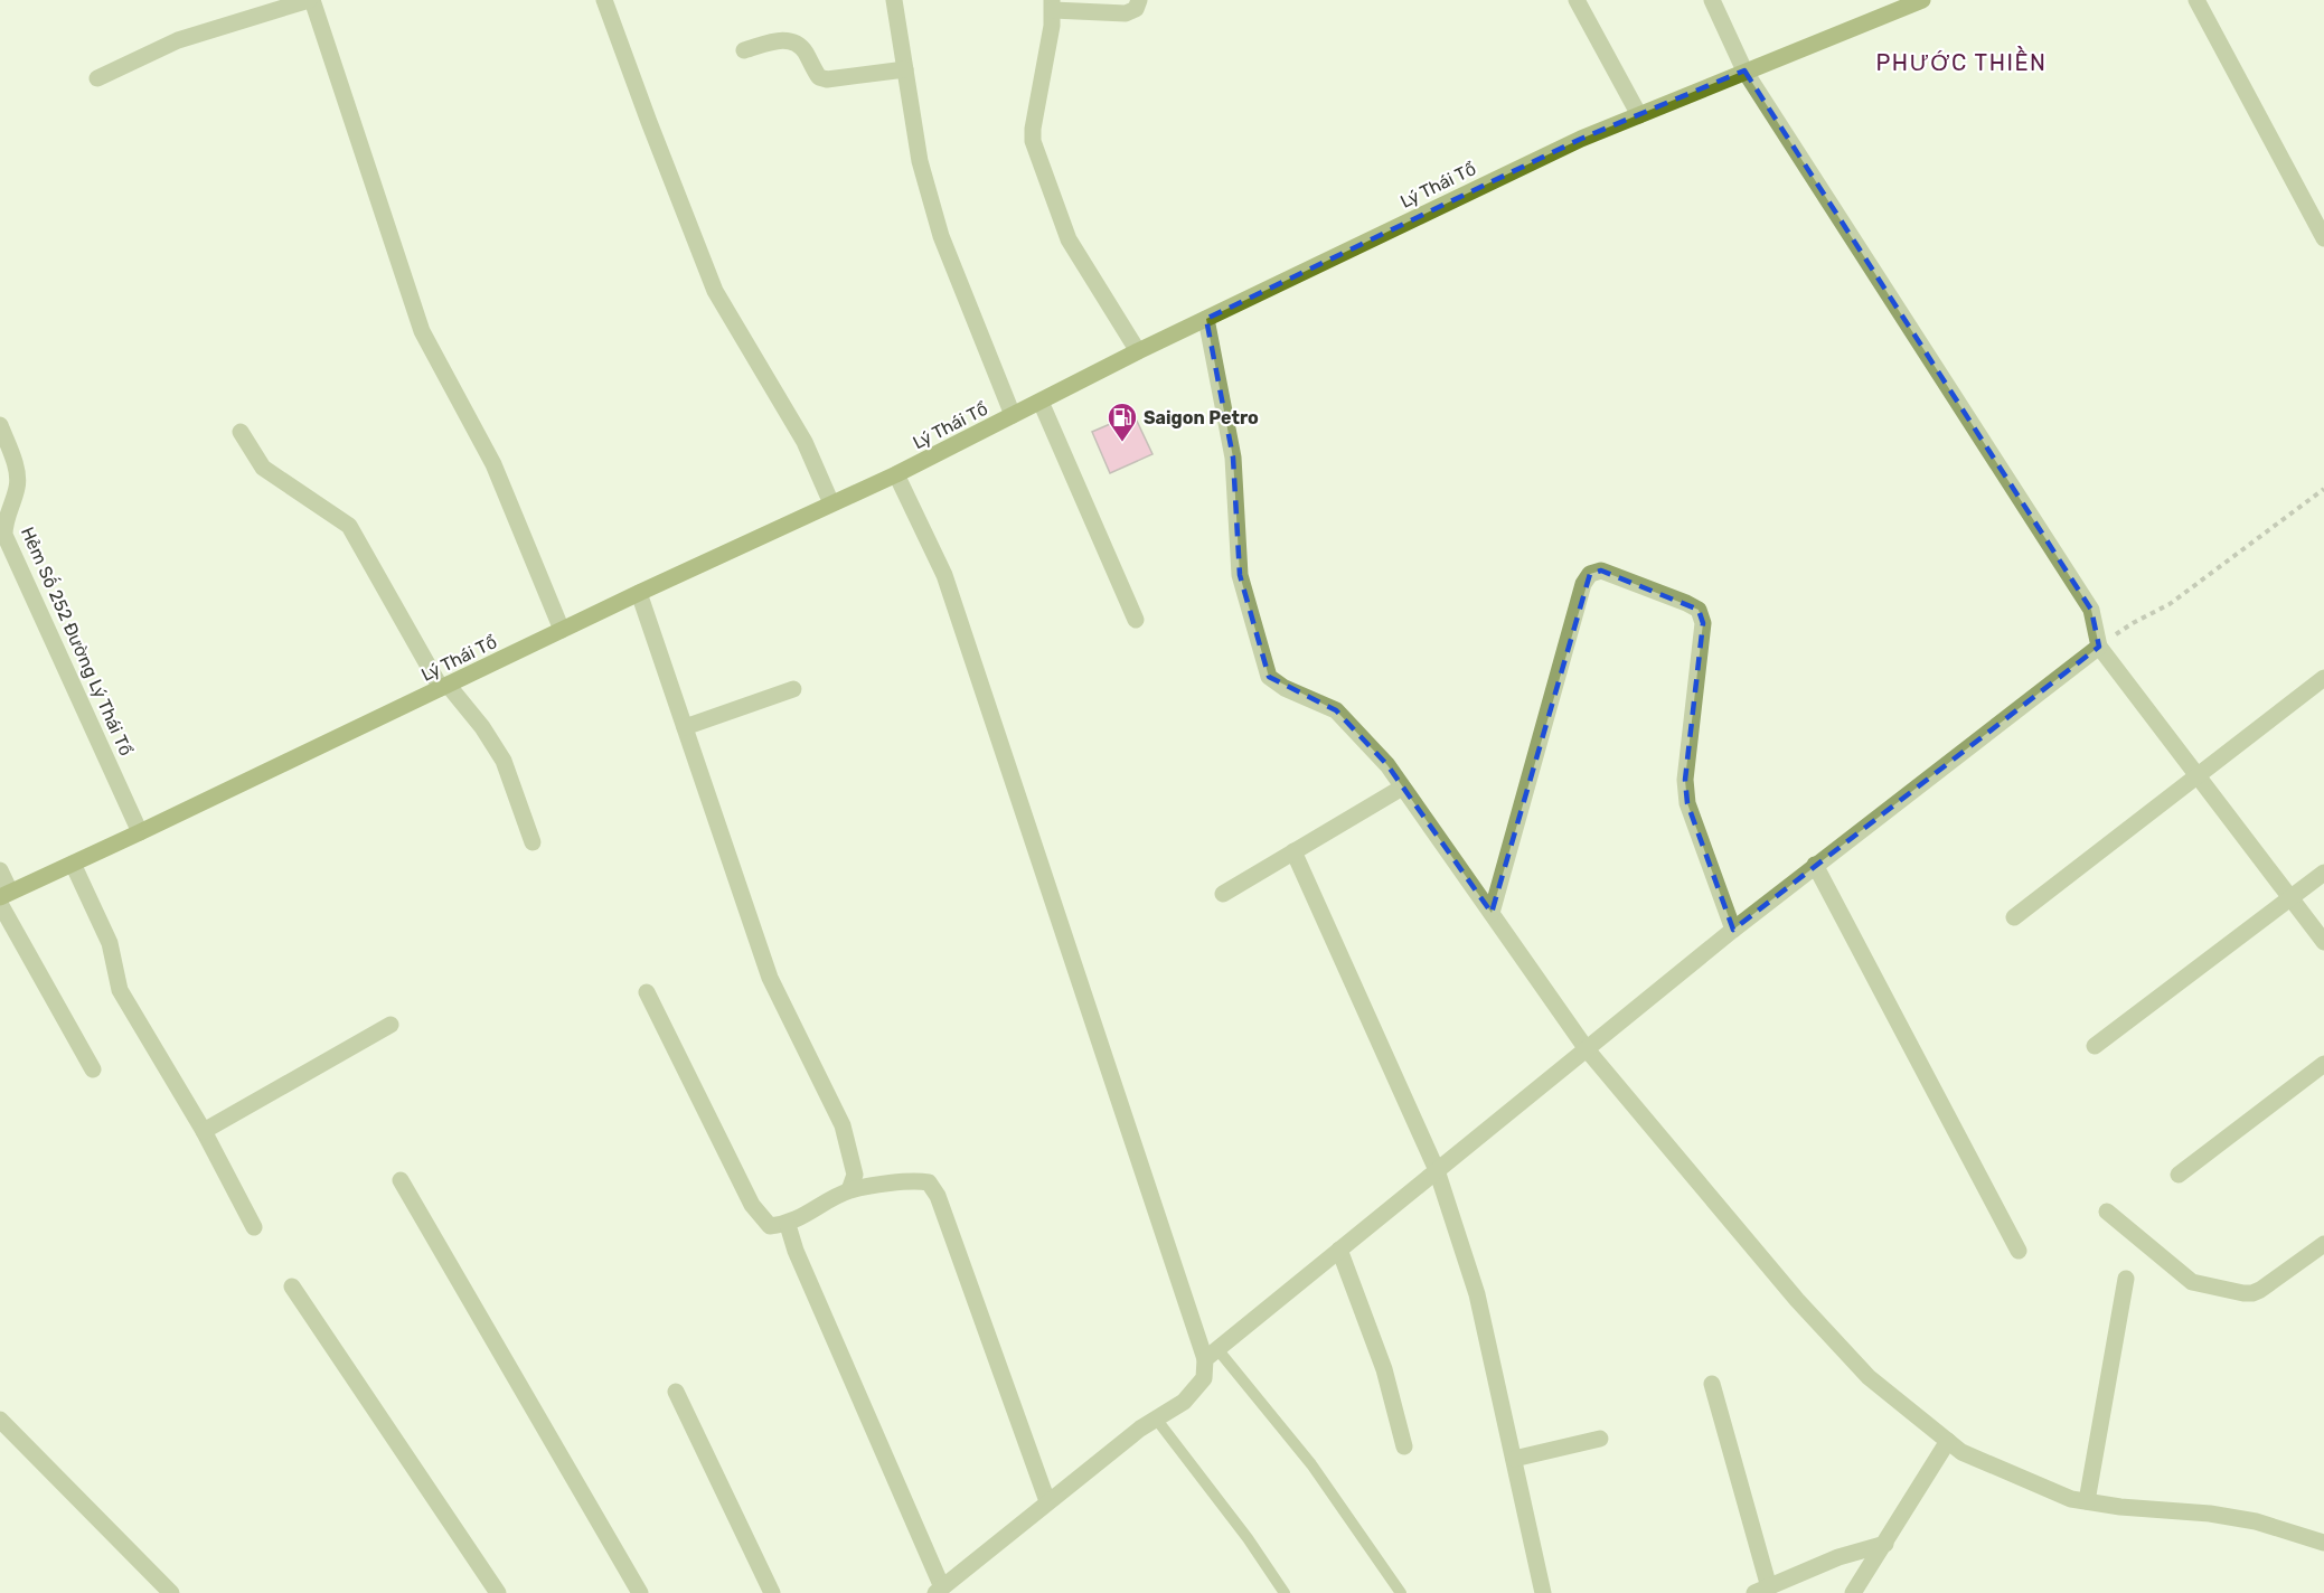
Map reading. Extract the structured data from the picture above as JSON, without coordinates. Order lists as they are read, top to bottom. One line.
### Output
{"streets":{"main road":["Lý Thái Tổ"],"street":["Hẻm Số 252 Đường Lý Thái Tổ"]},"crossings":[["Lý Thái Tổ","Hẻm Số 252 Đường Lý Thái Tổ"]],"districts":["PHƯỚC THIỀN"],"places":{"fuel station":["Saigon Petro"]}}
